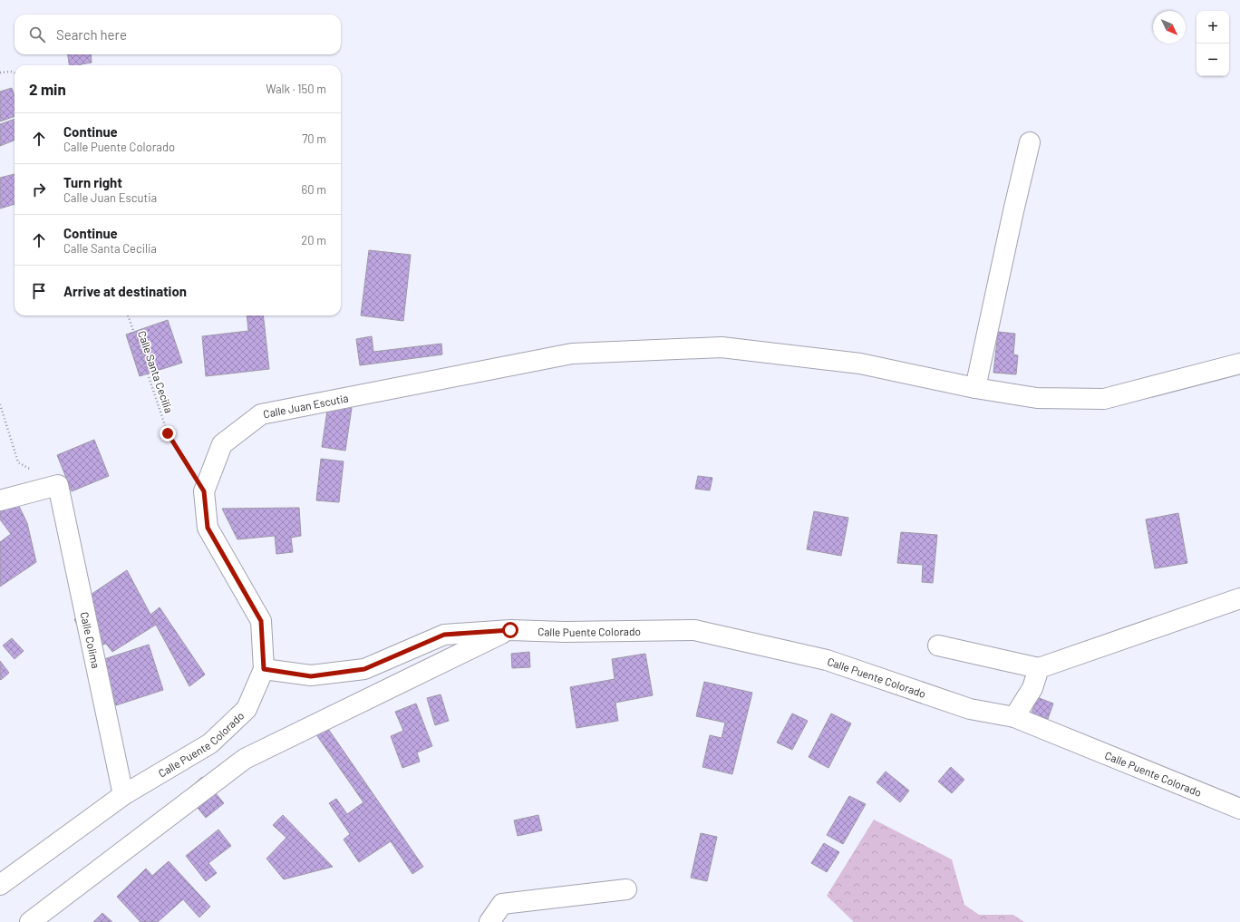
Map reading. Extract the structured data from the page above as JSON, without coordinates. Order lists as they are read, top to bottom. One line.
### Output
{"streets":{"street":["Calle Juan Escutia","Calle Puente Colorado","Calle Colima"],"path":["Calle Santa Cecilia"]},"crossings":[["Calle Santa Cecilia","Calle Juan Escutia"],["Calle Juan Escutia","Calle Puente Colorado"],["Calle Puente Colorado","Calle Colima"]],"north":"bottom right","page":{"map_buttons":["+","−"],"search":"Search here","heading":["2 min","Walk · 150 m"],"list":[["Continue","Calle Puente Colorado","70 m"],["Turn right","Calle Juan Escutia","60 m"],["Continue","Calle Santa Cecilia","20 m"],"Arrive at destination"]}}
